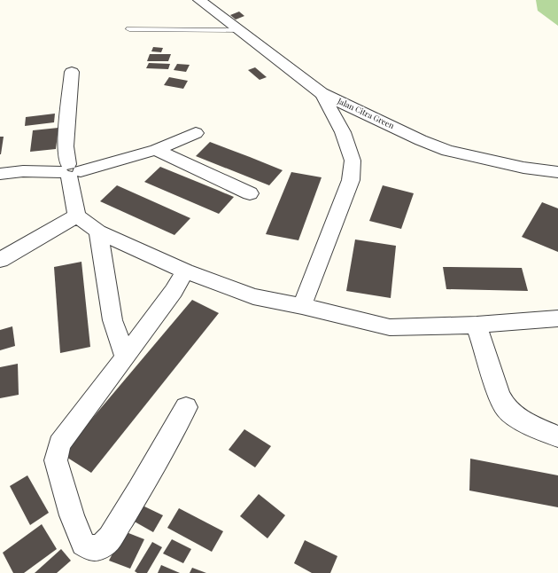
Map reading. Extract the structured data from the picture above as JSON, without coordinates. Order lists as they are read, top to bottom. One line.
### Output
{"streets":{"street":["Jalan Citra Green"]}}
